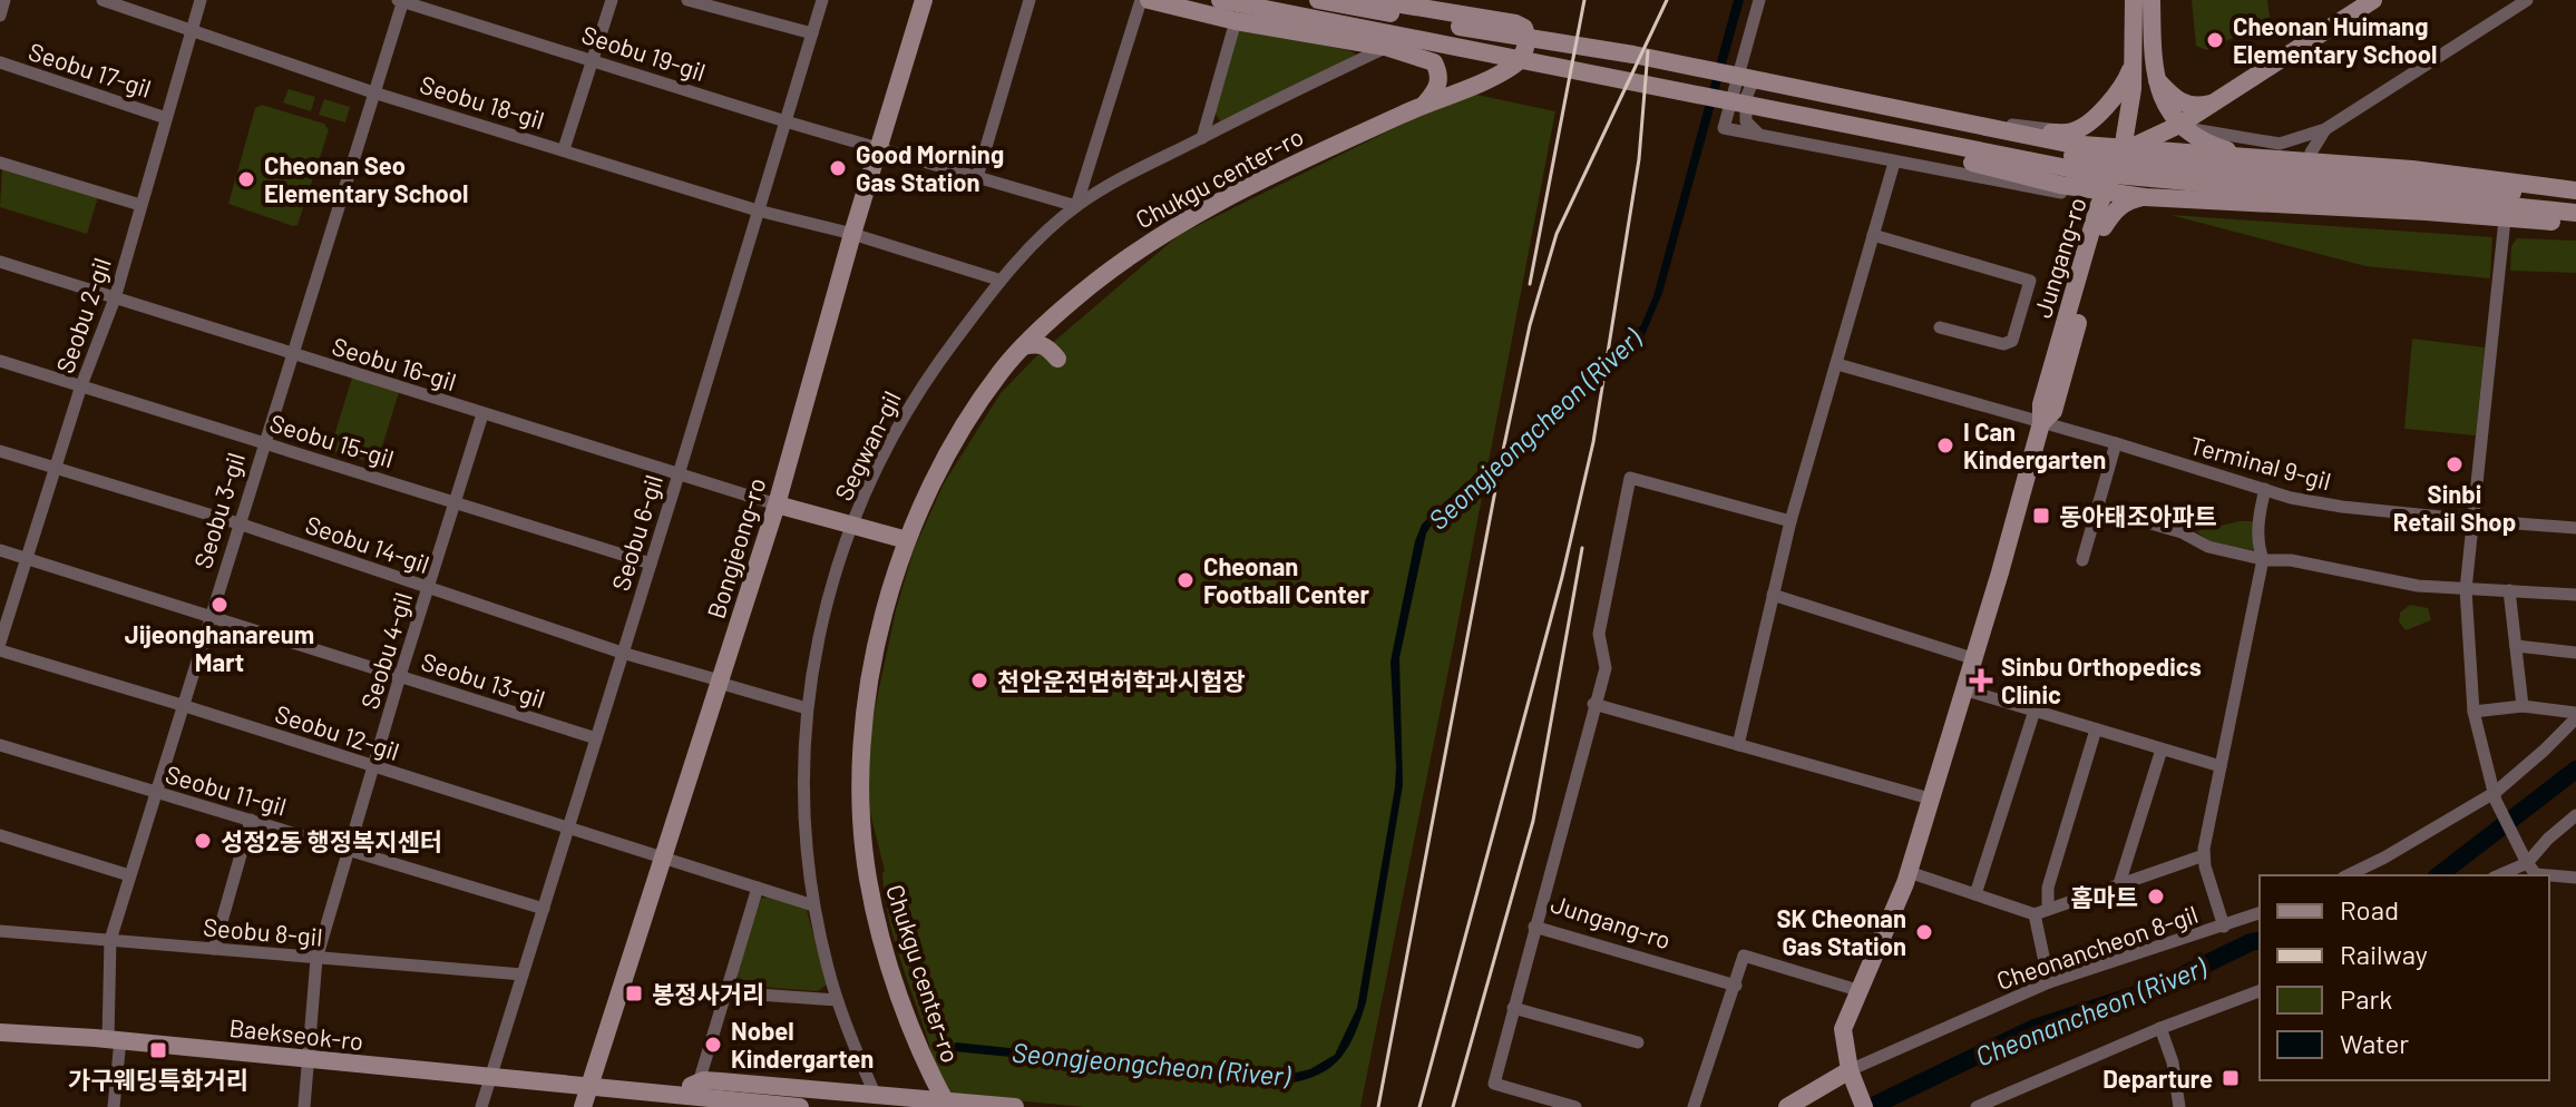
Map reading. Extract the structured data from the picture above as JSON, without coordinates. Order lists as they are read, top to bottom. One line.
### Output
{"streets":{"main road":["Chukgu center-ro","Jungang-ro","Bongjeong-ro","Baekseok-ro"],"street":["Seobu 19-gil","Seobu 17-gil","Seobu 18-gil","Seobu 2-gil","Seobu 16-gil","Seobu 15-gil","Segwan-gil","Terminal 9-gil","Seobu 3-gil","Seobu 6-gil","Seobu 14-gil","Seobu 4-gil","Seobu 13-gil","Seobu 12-gil","Seobu 11-gil","Seobu 8-gil","Cheonancheon 8-gil"]},"crossings":[["Seobu 19-gil","Segwan-gil"],["Seobu 19-gil","Seobu 3-gil"],["Seobu 19-gil","Seobu 6-gil"],["Seobu 19-gil","Bongjeong-ro"],["Seobu 17-gil","Seobu 2-gil"],["Seobu 18-gil","Seobu 2-gil"],["Seobu 18-gil","Segwan-gil"],["Seobu 18-gil","Seobu 3-gil"],["Seobu 18-gil","Seobu 6-gil"],["Seobu 18-gil","Bongjeong-ro"],["Jungang-ro","Terminal 9-gil"],["Jungang-ro","Cheonancheon 8-gil"],["Seobu 2-gil","Seobu 16-gil"],["Seobu 2-gil","Seobu 15-gil"],["Seobu 2-gil","Seobu 14-gil"],["Seobu 2-gil","Seobu 13-gil"],["Seobu 16-gil","Seobu 3-gil"],["Seobu 16-gil","Seobu 6-gil"],["Seobu 16-gil","Bongjeong-ro"],["Seobu 16-gil","Seobu 4-gil"],["Seobu 15-gil","Seobu 3-gil"],["Seobu 15-gil","Seobu 6-gil"],["Seobu 15-gil","Seobu 4-gil"],["Segwan-gil","Seobu 14-gil"],["Segwan-gil","Seobu 12-gil"],["Seobu 3-gil","Seobu 14-gil"],["Seobu 3-gil","Seobu 13-gil"],["Seobu 3-gil","Seobu 12-gil"],["Seobu 3-gil","Seobu 11-gil"],["Seobu 3-gil","Seobu 8-gil"],["Seobu 3-gil","Baekseok-ro"],["Seobu 6-gil","Seobu 14-gil"],["Seobu 6-gil","Seobu 13-gil"],["Seobu 6-gil","Seobu 12-gil"],["Seobu 6-gil","Seobu 11-gil"],["Seobu 6-gil","Seobu 8-gil"],["Seobu 6-gil","Baekseok-ro"],["Seobu 14-gil","Bongjeong-ro"],["Seobu 14-gil","Seobu 4-gil"],["Bongjeong-ro","Seobu 12-gil"],["Bongjeong-ro","Baekseok-ro"],["Seobu 4-gil","Seobu 13-gil"],["Seobu 4-gil","Seobu 12-gil"],["Seobu 4-gil","Seobu 11-gil"],["Seobu 4-gil","Seobu 8-gil"],["Seobu 4-gil","Baekseok-ro"]],"water":["Seongjeongcheon (River)","Cheonancheon (River)"],"places":{"other":["Cheonan Huimang Elementary School","Good Morning Gas Station","Cheonan Seo Elementary School","I Can Kindergarten","Sinbi Retail Shop","Cheonan Football Center","Jijeonghanareum Mart","천안운전면허학과시험장","성정2동 행정복지센터","홈마트","SK Cheonan Gas Station","Nobel Kindergarten"],"transit":["동아태조아파트","봉정사거리","가구웨딩특화거리","Departure"],"health":["Sinbu Orthopedics Clinic"]},"legend":["Road","Railway","Park","Water"]}
